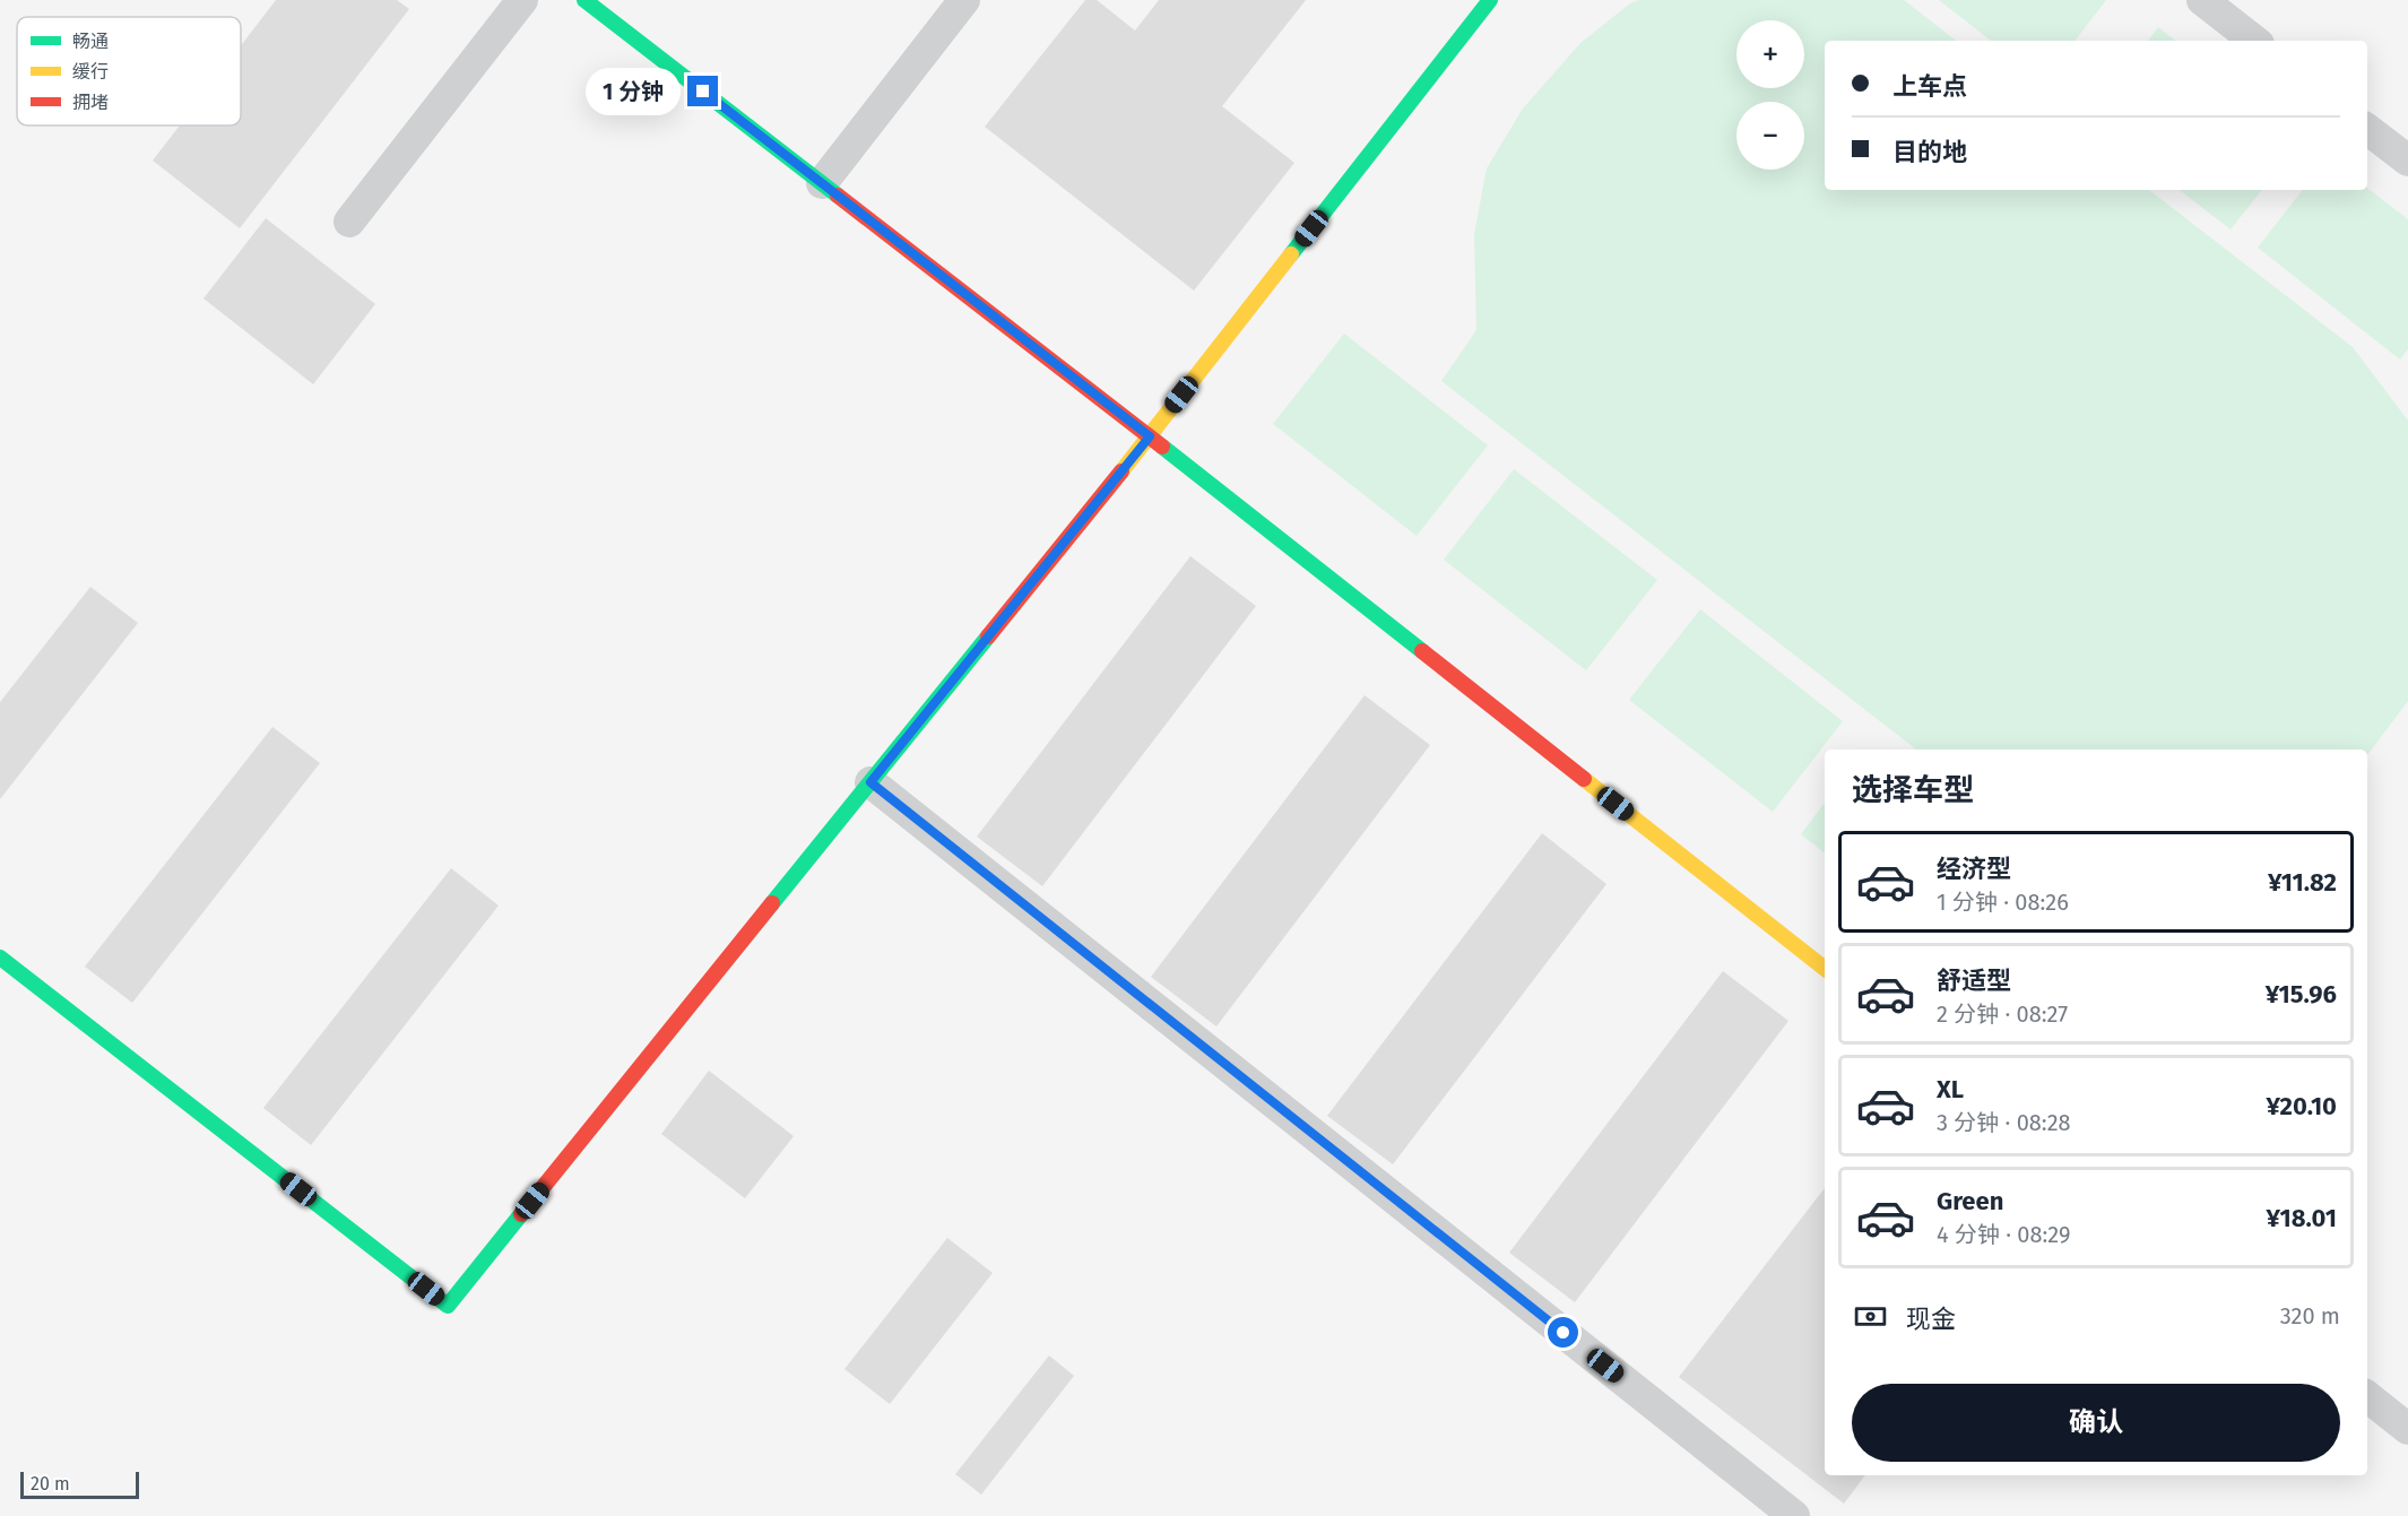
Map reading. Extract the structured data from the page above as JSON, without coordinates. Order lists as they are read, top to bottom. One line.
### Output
{"legend":["畅通","缓行","拥堵"],"scale_bar":"20 m","page":{"map_buttons":["+","−"],"banner":["上车点","目的地"],"bubble":"1 分钟","heading":"选择车型","list":[{"name":"经济型","note":"1 分钟 · 08:26","value":"¥11.82"},{"name":"舒适型","note":"2 分钟 · 08:27","value":"¥15.96"},{"name":"XL","note":"3 分钟 · 08:28","value":"¥20.10"},{"name":"Green","note":"4 分钟 · 08:29","value":"¥18.01"}],"pay":["现金","320 m"],"buttons":"确认","scale":"20 m"}}
